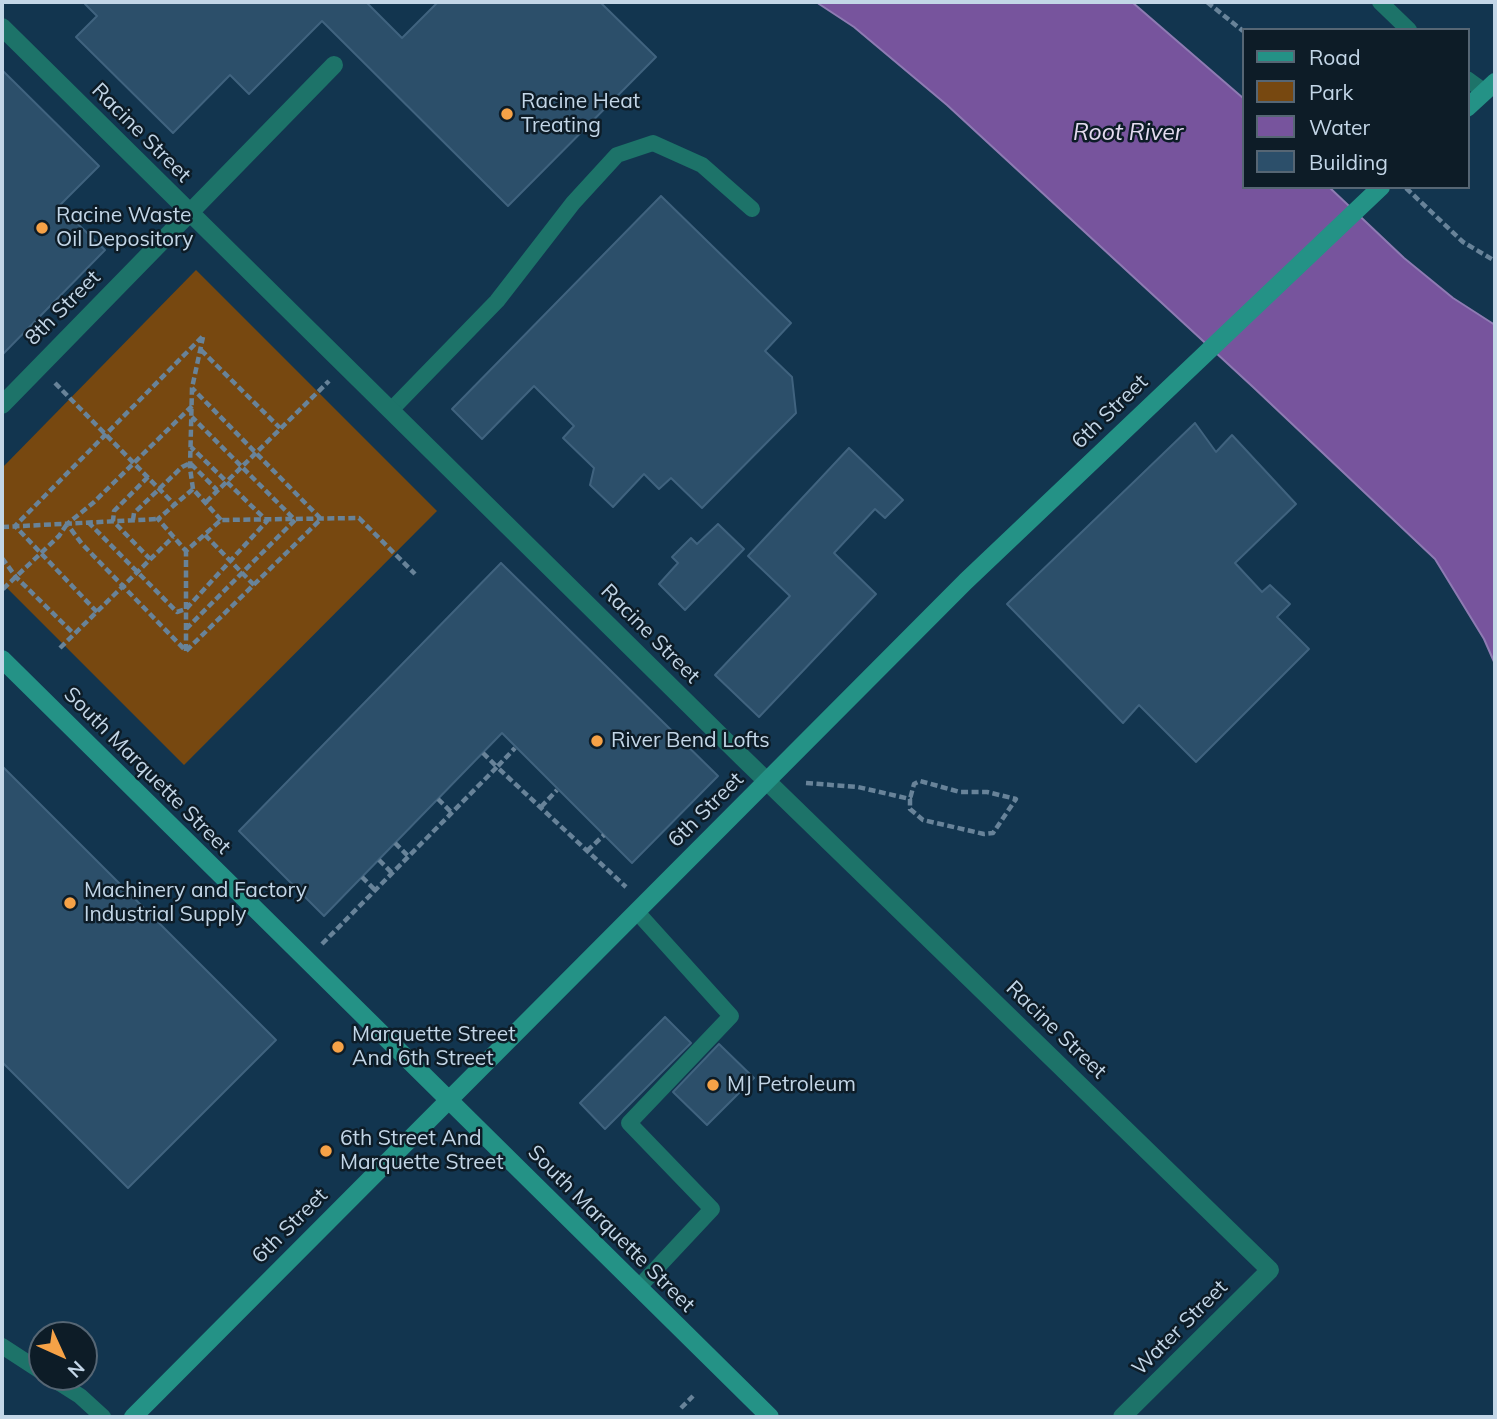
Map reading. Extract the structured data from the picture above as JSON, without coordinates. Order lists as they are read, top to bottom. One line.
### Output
{"streets":{"street":["Racine Street","8th Street","6th Street","South Marquette Street","Water Street"]},"crossings":[["Racine Street","8th Street"],["Racine Street","6th Street"],["Racine Street","Water Street"],["6th Street","South Marquette Street"]],"water":["Root River"],"places":["Racine Heat Treating","Racine Waste Oil Depository","River Bend Lofts","Machinery and Factory Industrial Supply","Marquette Street And 6th Street","MJ Petroleum","6th Street And Marquette Street"],"legend":["Road","Park","Water","Building"],"north":"bottom right"}
